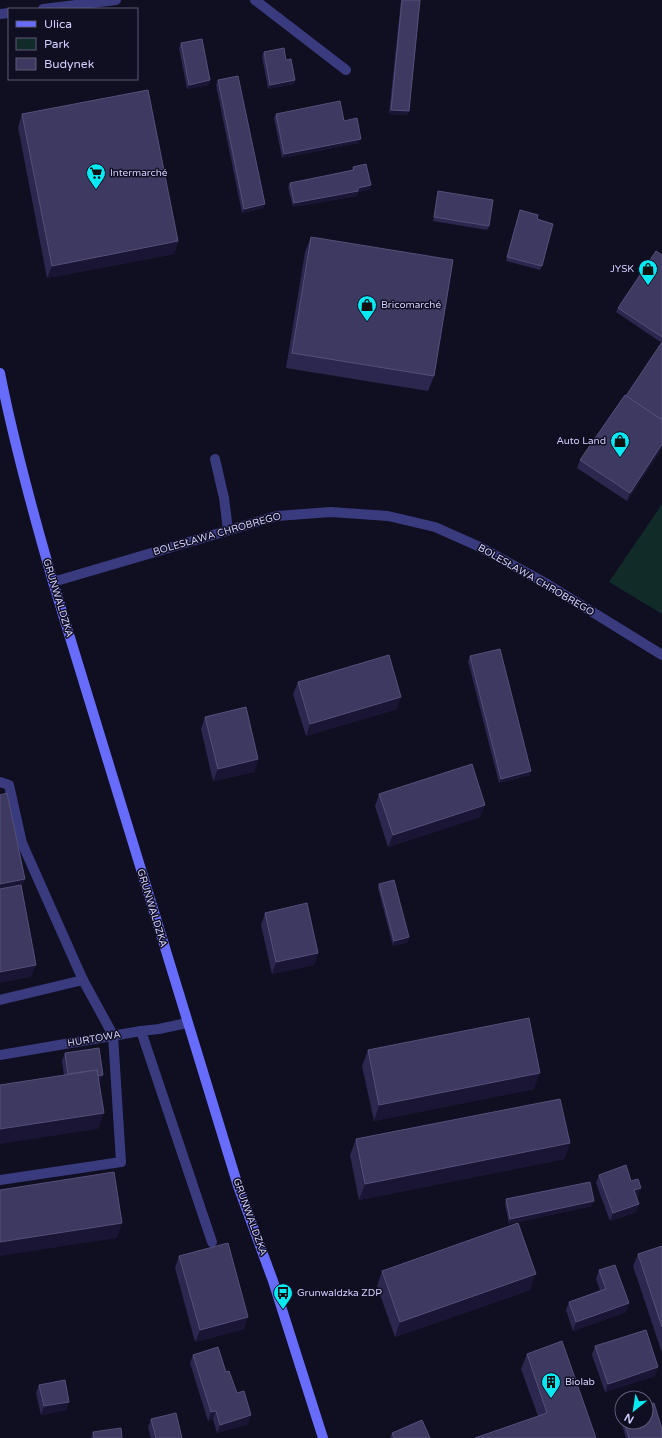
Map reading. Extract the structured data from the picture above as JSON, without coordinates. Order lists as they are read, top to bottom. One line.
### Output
{"streets":{"main road":["GRUNWALDZKA"],"street":["BOLESŁAWA CHROBREGO","HURTOWA"]},"crossings":[["BOLESŁAWA CHROBREGO","GRUNWALDZKA"],["GRUNWALDZKA","HURTOWA"]],"places":{"supermarket":["Intermarché"],"shop":["JYSK","Bricomarché","Auto Land"],"bus stop":["Grunwaldzka ZDP"],"building":["Biolab"]},"legend":["Ulica","Park","Budynek"],"north":"bottom left"}
